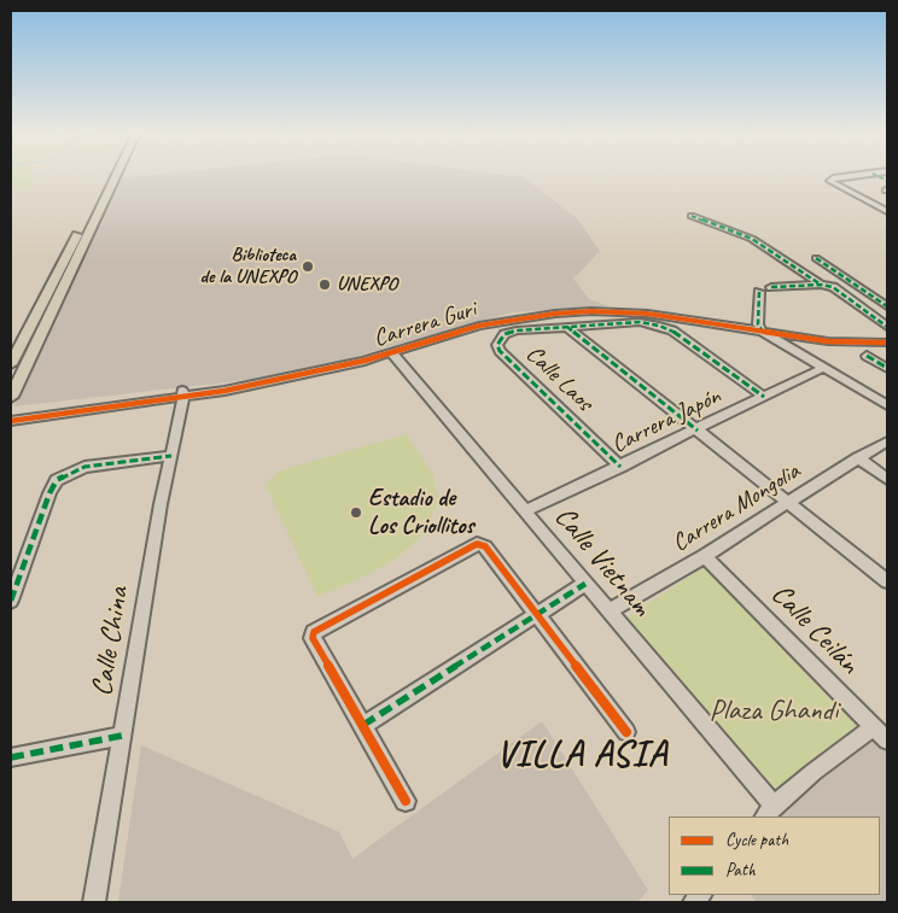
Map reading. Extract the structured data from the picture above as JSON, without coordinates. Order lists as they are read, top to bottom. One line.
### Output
{"streets":{"street":["Carrera Guri","Calle Laos","Carrera Japón","Carrera Mongolia","Calle Vietnam","Calle Ceilán","Calle China"]},"crossings":[["Carrera Guri","Calle Vietnam"],["Carrera Guri","Calle China"],["Calle Laos","Carrera Japón"],["Carrera Japón","Calle Vietnam"],["Carrera Mongolia","Calle Vietnam"],["Carrera Mongolia","Calle Ceilán"]],"districts":["VILLA ASIA"],"parks":["Plaza Ghandi"],"places":["Biblioteca de la UNEXPO","UNEXPO","Estadio de Los Criollitos"],"legend":["Cycle path","Path"]}
